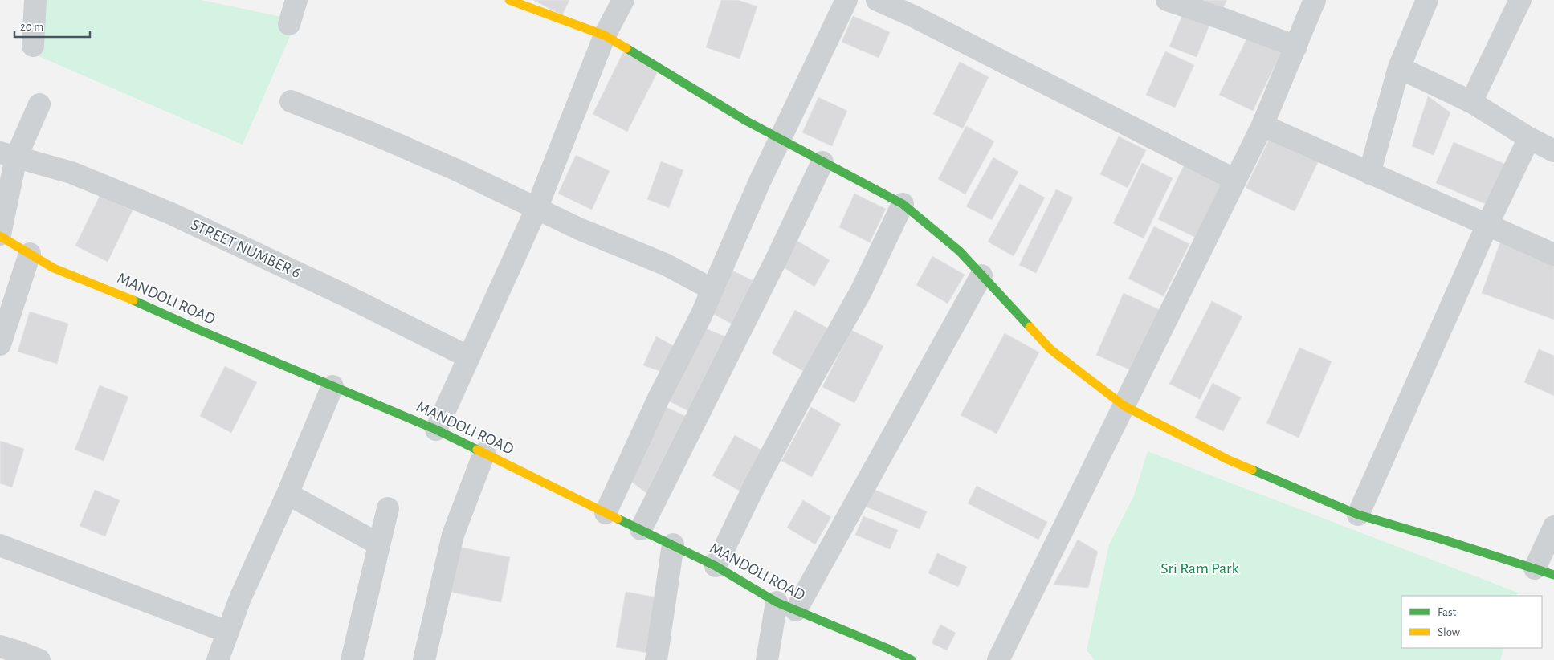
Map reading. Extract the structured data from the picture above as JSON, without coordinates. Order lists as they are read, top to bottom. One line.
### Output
{"streets":{"street":["STREET NUMBER 6","MANDOLI ROAD"]},"parks":["Sri Ram Park"],"legend":["Fast","Slow"],"scale_bar":"20 m"}
